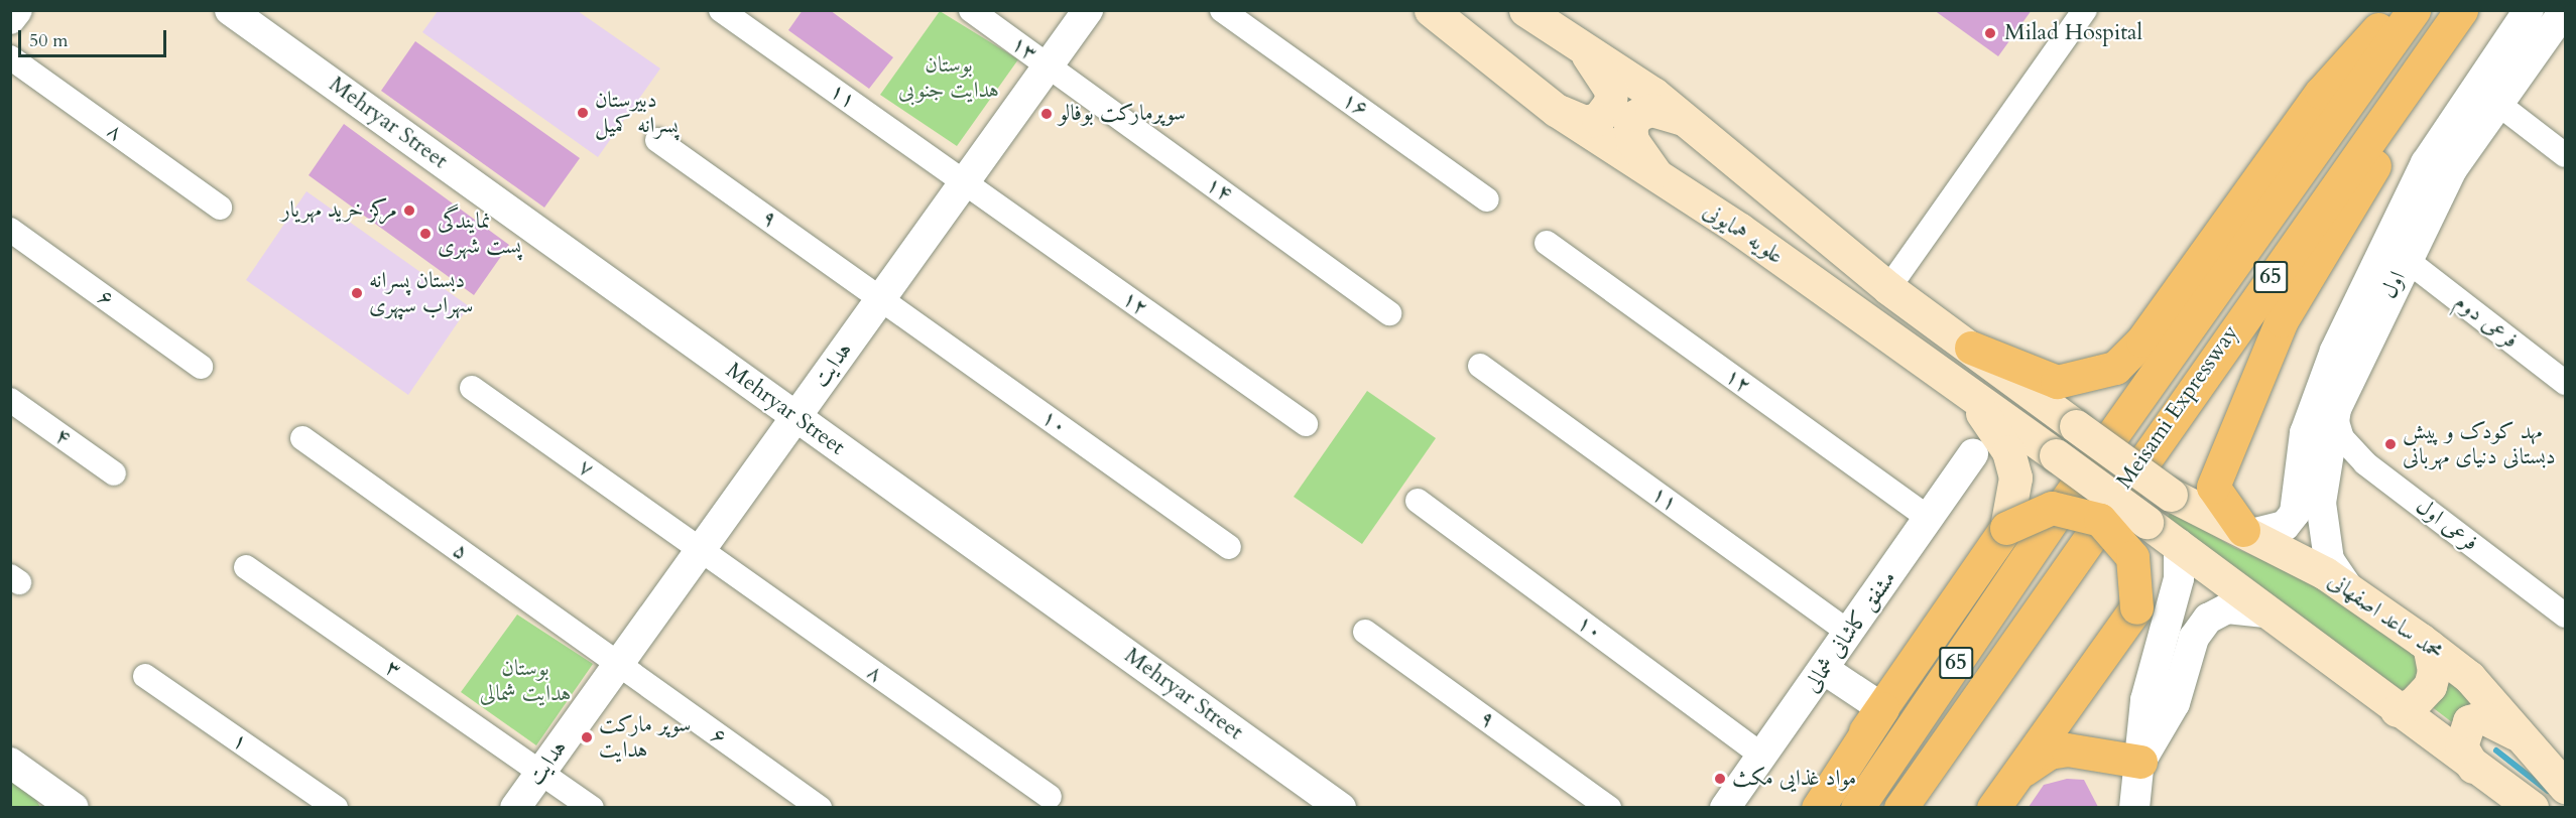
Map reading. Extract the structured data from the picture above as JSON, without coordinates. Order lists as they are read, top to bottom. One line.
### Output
{"streets":{"main road":["علویه همایونی","65","Meisami Expressway","محمد ساعد اصفهانی"],"street":["۱۳","۱۱","۱۶","Mehryar Street","۸","۱۴","۹","اول","۶","۱۲","فرعی دوم","هدایت","۱۰","۴","۷","فرعی اول","۵","مشفق کاشانی شمالی","۳","۱"]},"crossings":[["۱۳","۱۴"],["۱۳","هدایت"],["۱۱","۱۲"],["۱۱","هدایت"],["۱۱","مشفق کاشانی شمالی"],["Mehryar Street","هدایت"],["۸","هدایت"],["۸","۷"],["۱۴","هدایت"],["۹","هدایت"],["۹","۱۰"],["اول","فرعی دوم"],["اول","فرعی اول"],["اول","محمد ساعد اصفهانی"],["۶","هدایت"],["۶","۵"],["۱۲","هدایت"],["۱۲","مشفق کاشانی شمالی"],["هدایت","۱۰"],["هدایت","۷"],["هدایت","۵"],["هدایت","۳"],["۱۰","مشفق کاشانی شمالی"]],"parks":["بوستان هدایت جنوبی","بوستان هدایت شمالی"],"places":["Milad Hospital","دبیرستان پسرانه کمیل","سوپرمارکت بوفالو","مرکز خرید مهریار","نمایندگی پست شهری","دبستان پسرانه سهراب سپهری","مهد کودک و پیش دبستانی دنیای‌ مهربانی","سوپر مارکت هدایت","مواد غذایی مکث"],"scale_bar":"50 m"}
